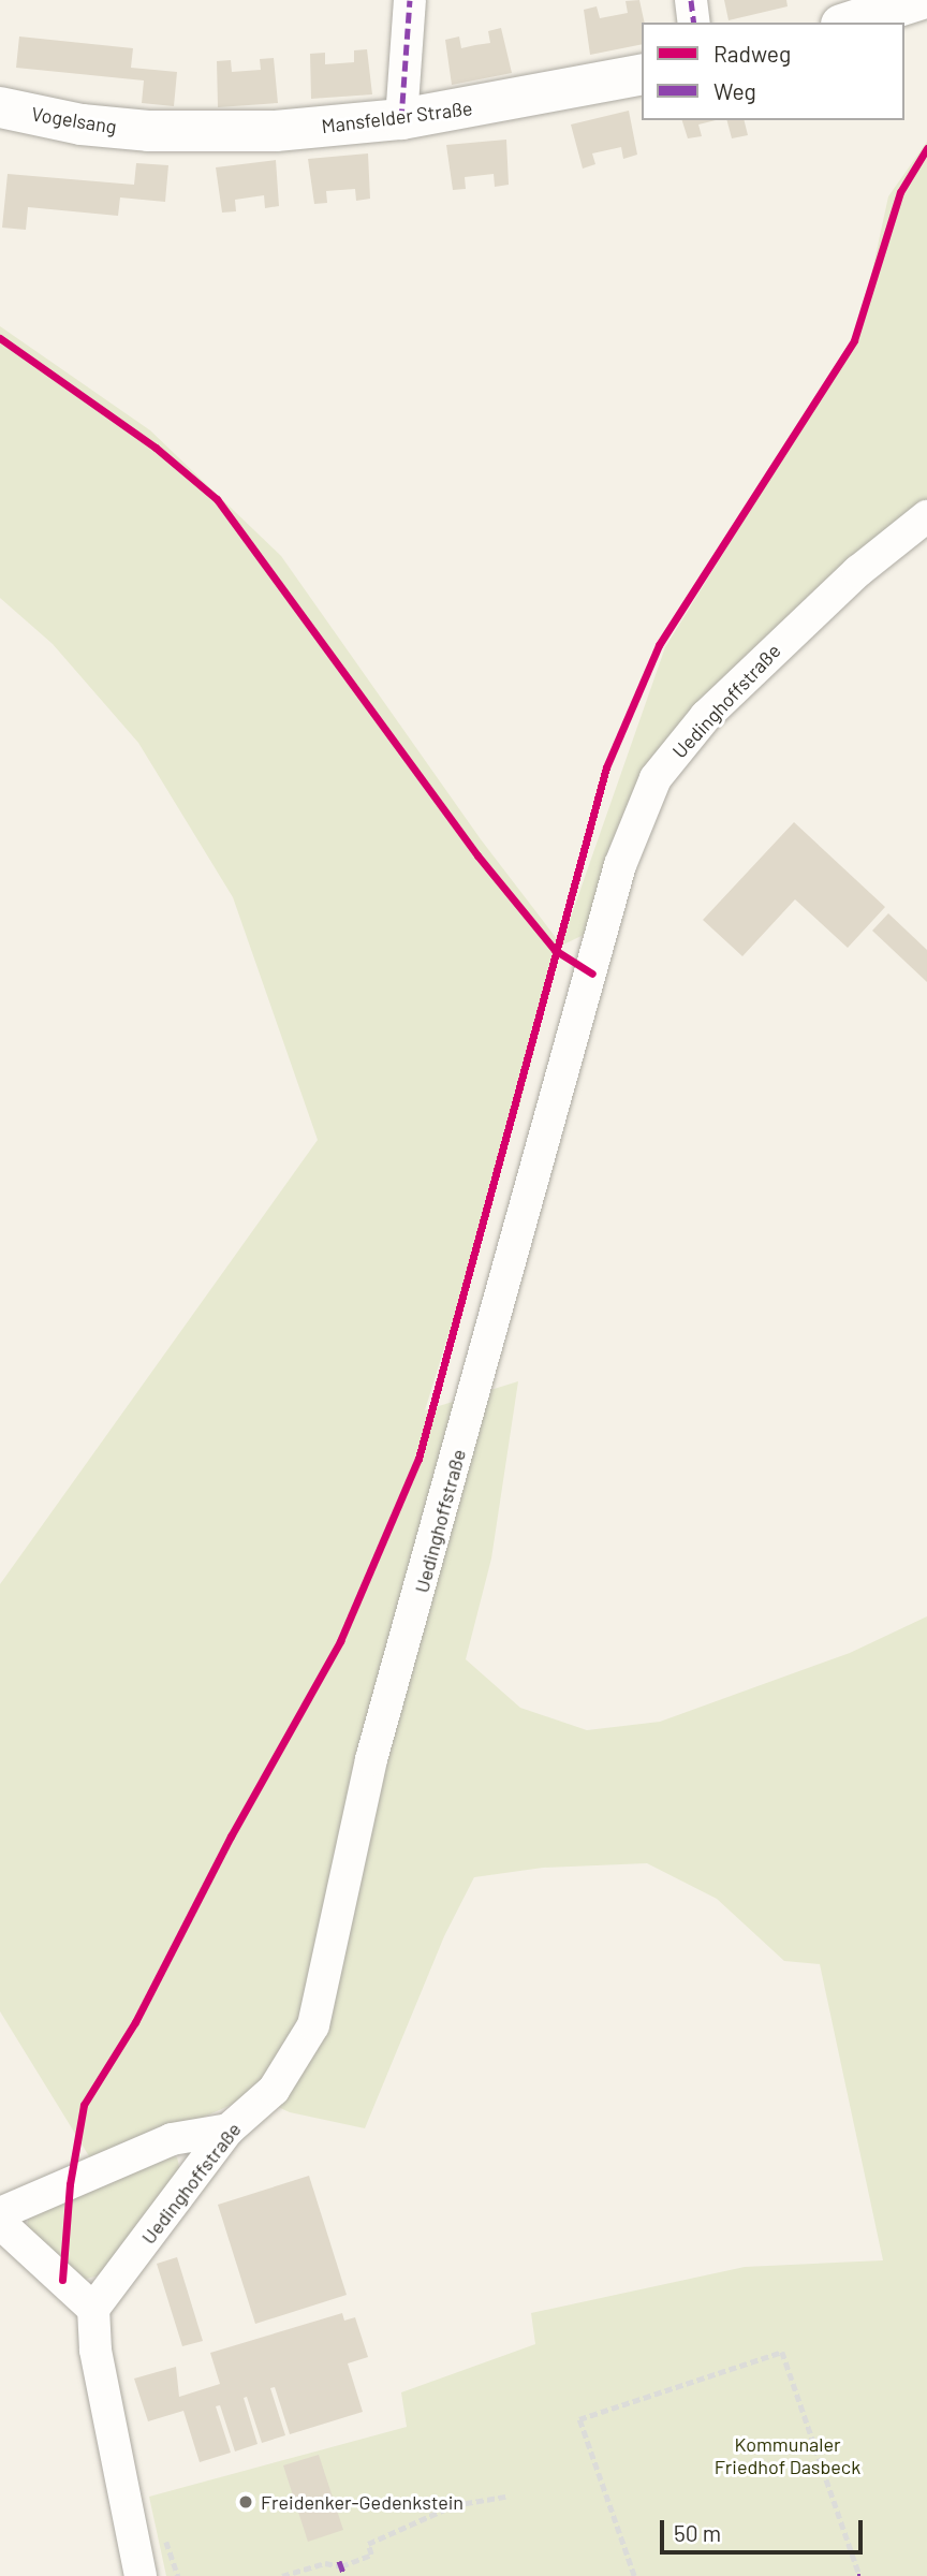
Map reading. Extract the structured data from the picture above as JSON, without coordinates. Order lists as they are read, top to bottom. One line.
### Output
{"streets":{"street":["Mansfelder Straße","Vogelsang","Uedinghoffstraße"]},"crossings":[["Mansfelder Straße","Vogelsang"]],"parks":["Kommunaler Friedhof Dasbeck"],"places":["Freidenker-Gedenkstein"],"legend":["Radweg","Weg"],"scale_bar":"50 m"}
